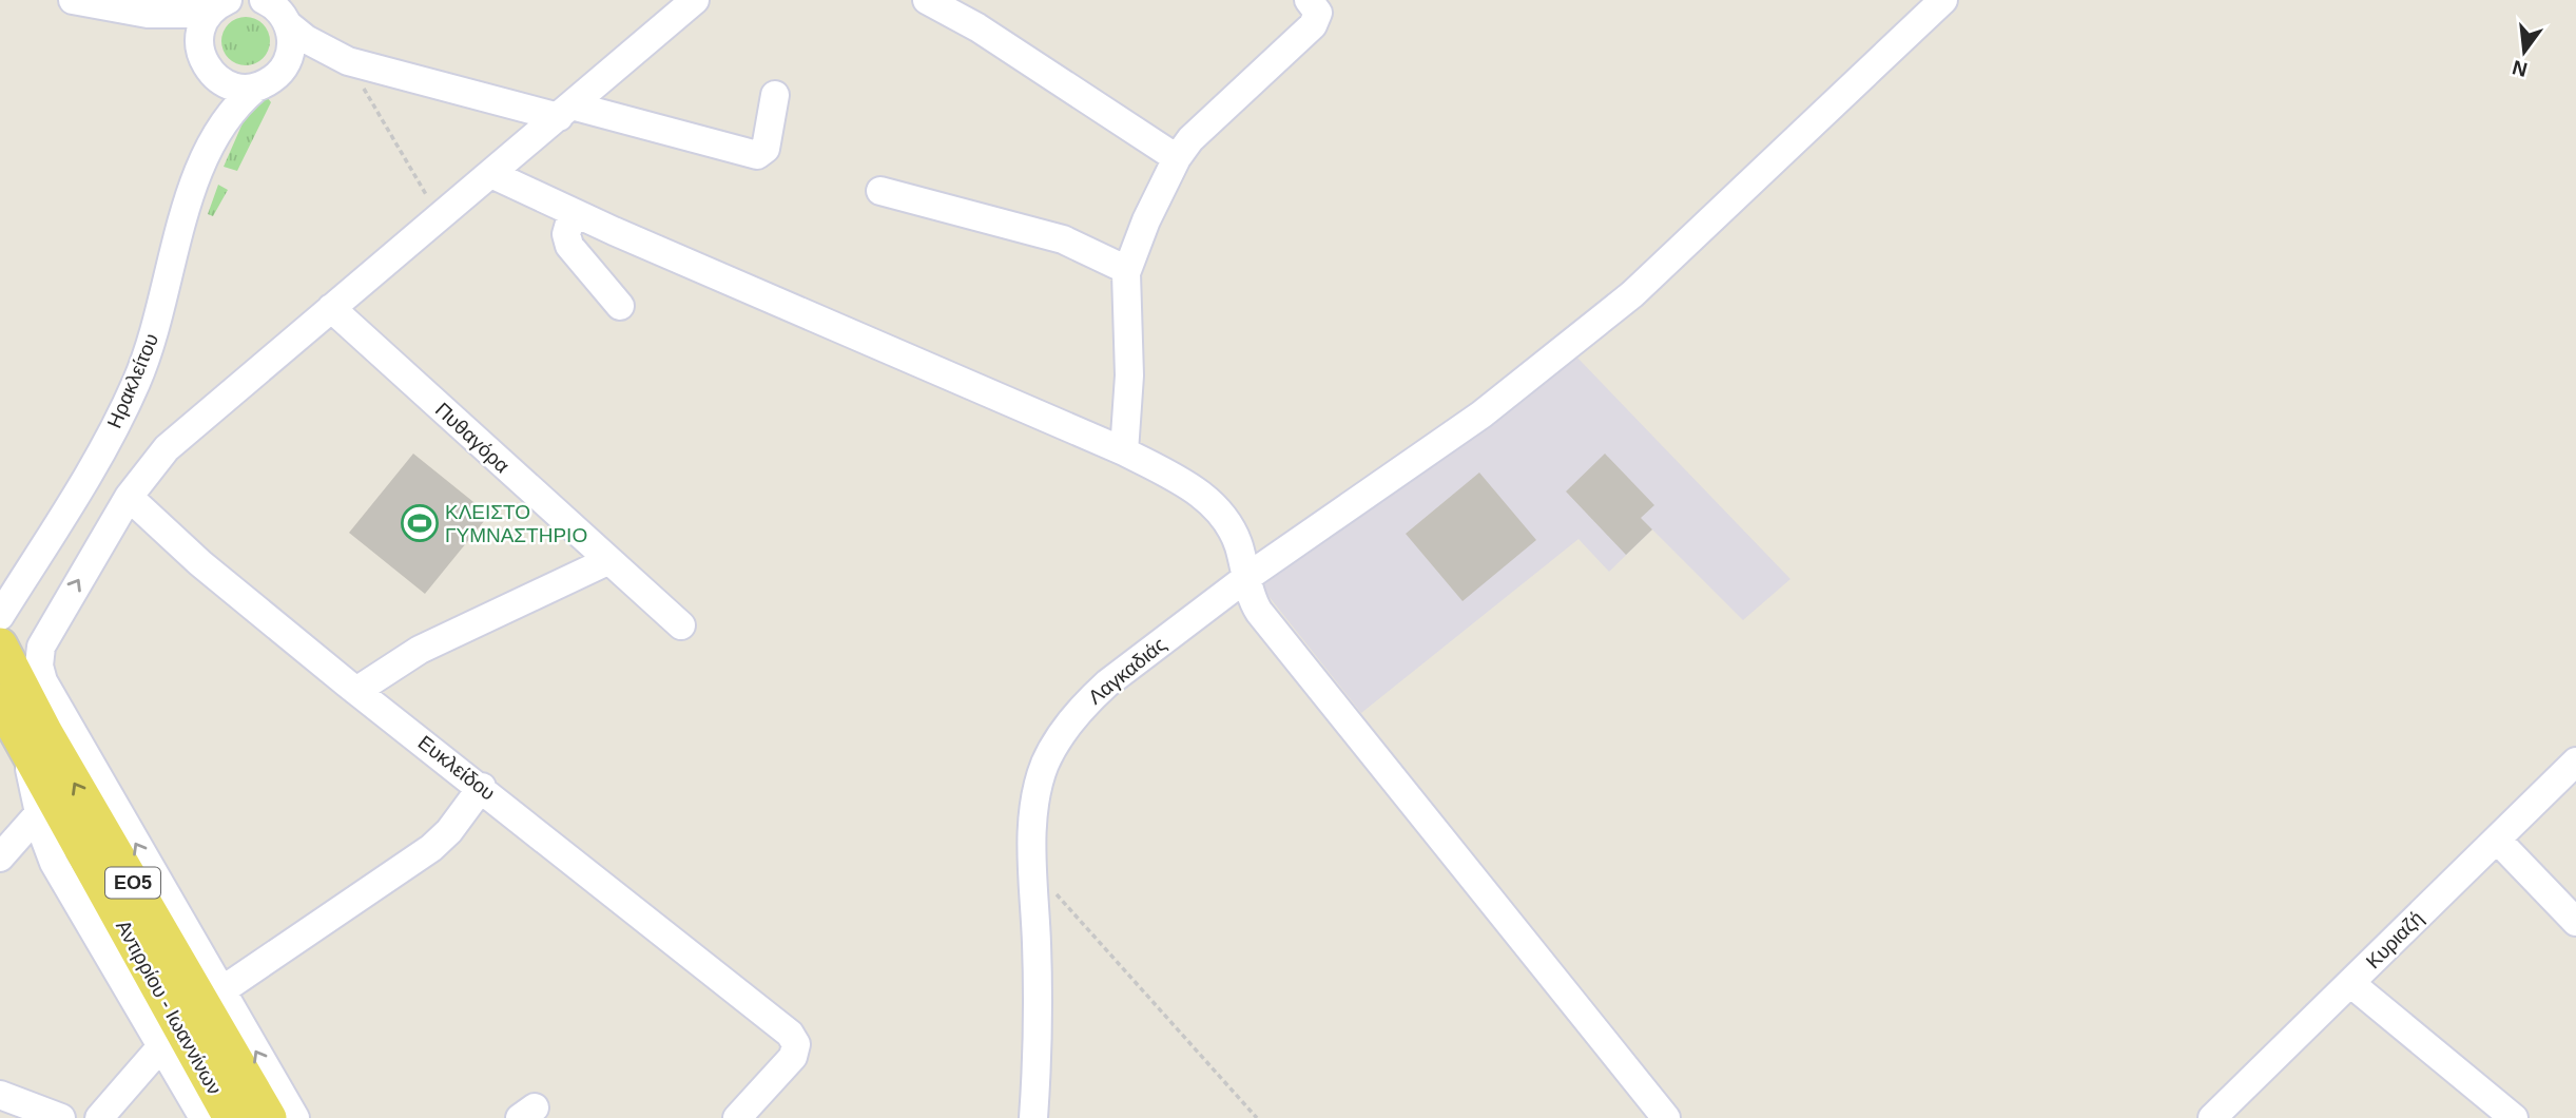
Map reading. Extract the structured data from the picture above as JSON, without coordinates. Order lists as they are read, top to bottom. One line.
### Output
{"streets":{"main road":["ΕΟ5","Αντιρρίου - Ιωαννίνων"],"street":["Ηρακλείτου","Πυθαγόρα","Λαγκαδιάς","Ευκλείδου","Κυριαζή"]},"places":{"sports":["ΚΛΕΙΣΤΟ ΓΥΜΝΑΣΤΗΡΙΟ"]},"north":"bottom"}
